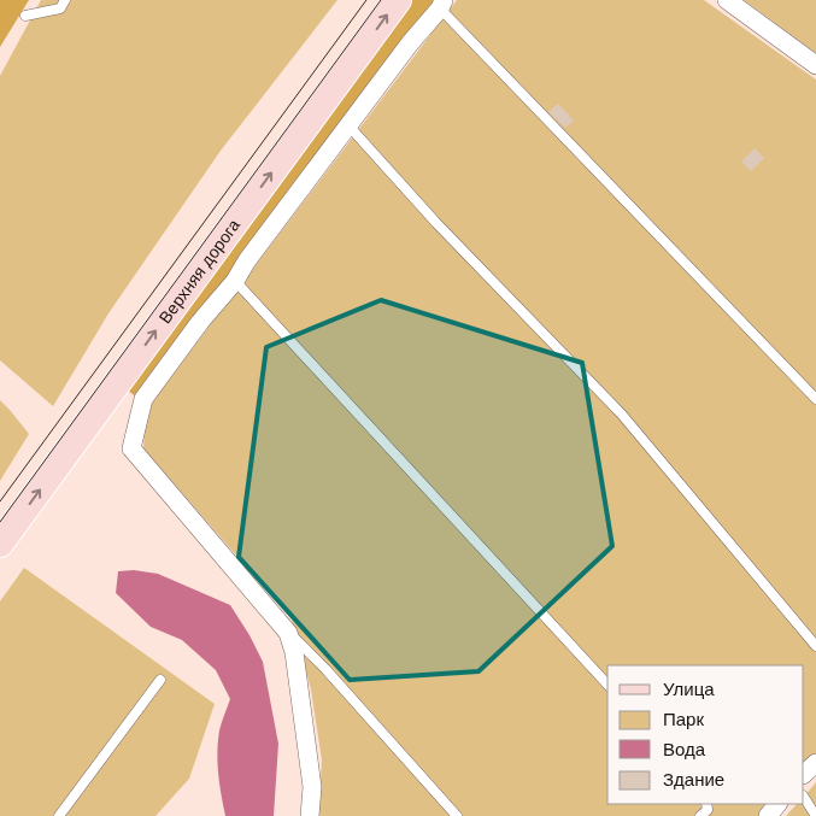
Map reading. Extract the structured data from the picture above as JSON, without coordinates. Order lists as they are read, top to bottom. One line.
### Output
{"streets":{"main road":["Верхняя дорога"]},"one_way":["Верхняя дорога"],"legend":["Улица","Парк","Вода","Здание"]}
